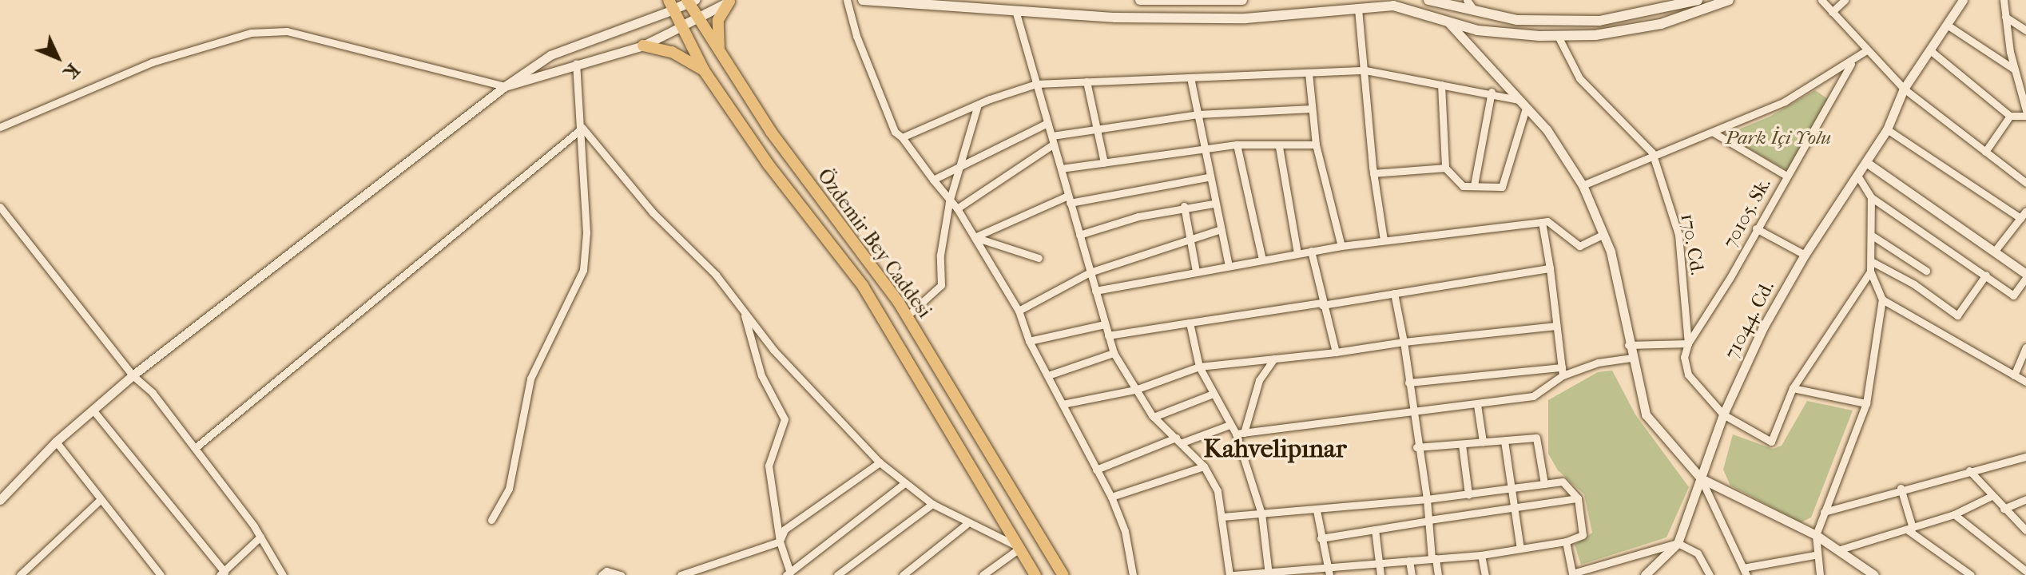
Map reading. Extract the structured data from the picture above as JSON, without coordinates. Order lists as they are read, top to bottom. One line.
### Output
{"streets":{"main road":["Özdemir Bey Caddesi"],"street":["70105. Sk.","170. Cd.","71044. Cd."]},"crossings":[["70105. Sk.","170. Cd."],["170. Cd.","71044. Cd."]],"districts":["Kahvelipınar"],"parks":["Park İçi Yolu"],"north":"bottom right"}
